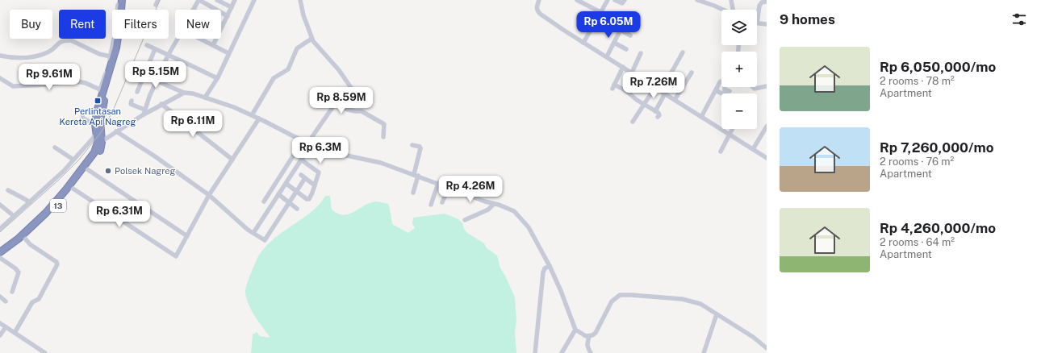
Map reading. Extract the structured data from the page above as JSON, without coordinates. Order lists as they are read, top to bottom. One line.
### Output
{"streets":{"highway":["13"]},"places":{"transit":["Perlintasan Kereta Api Nagreg"],"other":["Polsek Nagreg"]},"page":{"heading":"9 homes","map_buttons":["+","−"],"chip":["Buy","Rent","Filters","New"],"price":["Rp 6.05M","Rp 5.15M","Rp 9.61M","Rp 7.26M","Rp 8.59M","Rp 6.11M","Rp 6.3M","Rp 4.26M","Rp 6.31M"],"list":[{"name":"Rp 6,050,000/mo","note":"2 rooms · 78 m² · Apartment"},{"name":"Rp 7,260,000/mo","note":"2 rooms · 76 m² · Apartment"},{"name":"Rp 4,260,000/mo","note":"2 rooms · 64 m² · Apartment"}]}}
